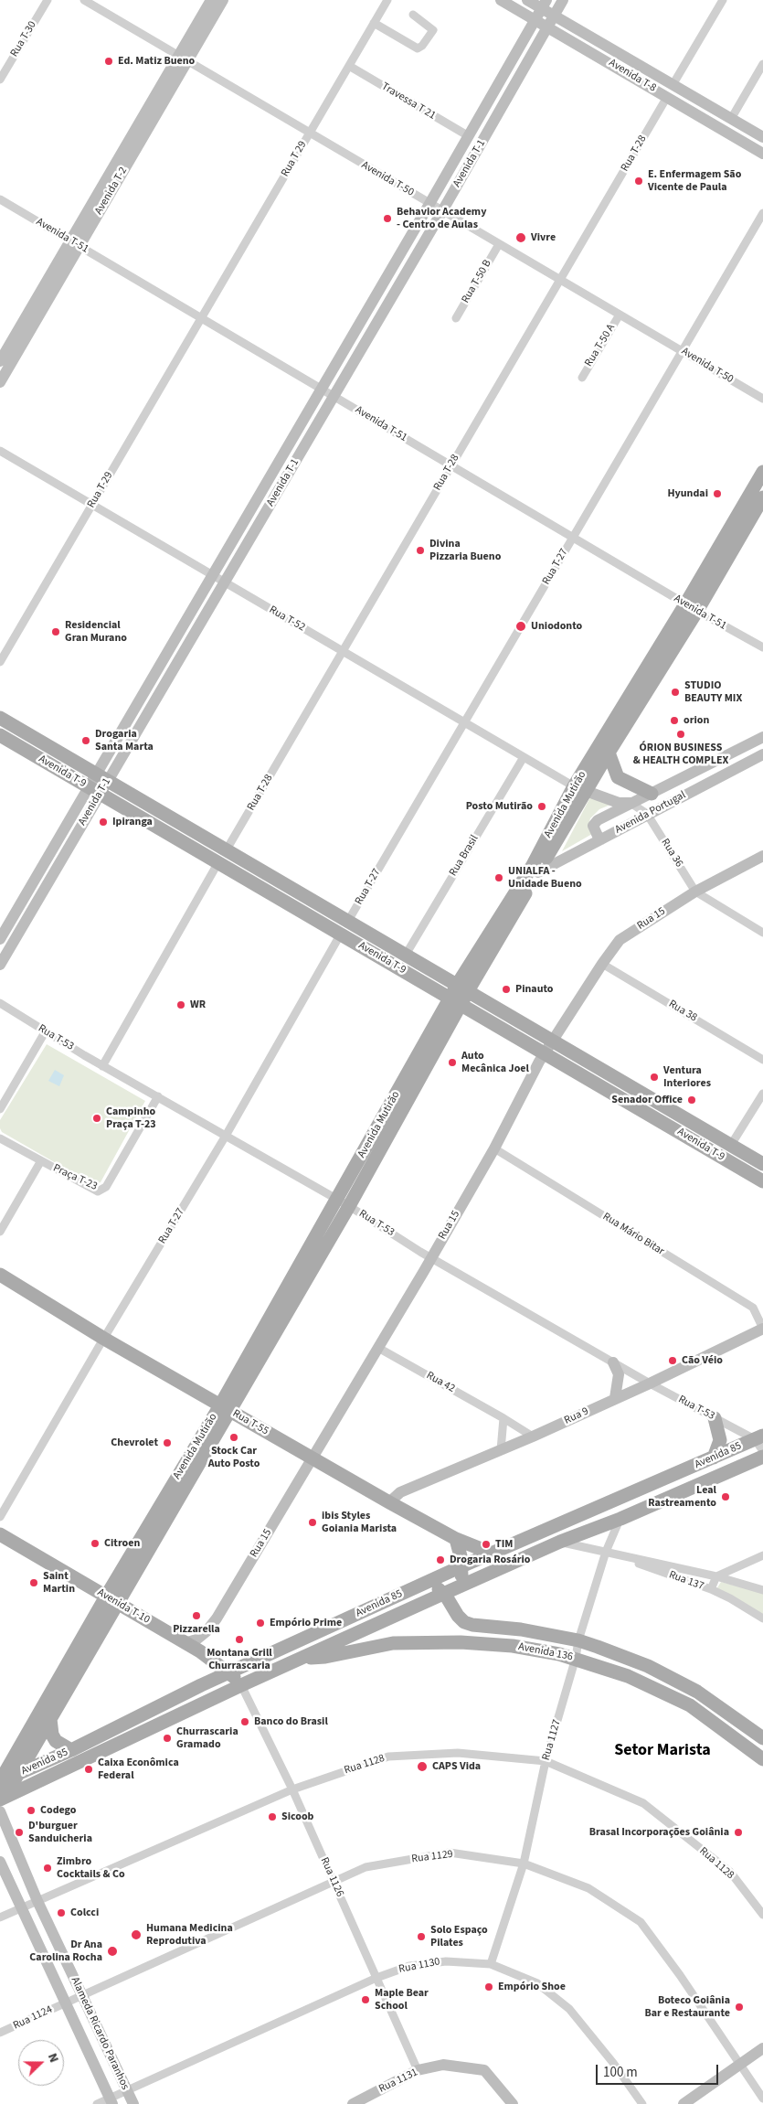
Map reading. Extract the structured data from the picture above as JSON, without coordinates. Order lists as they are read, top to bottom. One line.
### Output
{"streets":{"main road":["Avenida T-8","Avenida T-1","Avenida T-2","Avenida T-9","Avenida Mutirão","Avenida Portugal","Rua 36","Rua 15","Rua 9","Rua T-55","Avenida 85","Avenida T-10","Avenida 136","Alameda Ricardo Paranhos","Rua 1131"],"street":["Rua T-30","Travessa T 21","Rua T-28","Rua T 29","Avenida T-50","Avenida T-51","Rua T-50 B","Rua T-50 A","Rua T-29","Rua T-27","Rua T-52","Rua Brasil","Rua 38","Rua T-53","Praça T-23","Rua Mário Bitar","Rua 42","Rua 137","Rua 1127","Rua 1128","Rua 1129","Rua 1126","Rua 1130","Rua 1124"]},"crossings":[["Avenida T-8","Rua T-28"],["Avenida T-8","Avenida T-1"],["Travessa T 21","Rua T 29"],["Travessa T 21","Avenida T-1"],["Rua T-28","Avenida T-50"],["Rua T-28","Avenida T-51"],["Rua T-28","Rua T-52"],["Rua T-28","Avenida T-9"],["Rua T 29","Avenida T-50"],["Rua T 29","Avenida T-51"],["Rua T 29","Rua T-29"],["Avenida T-1","Avenida T-50"],["Avenida T-1","Avenida T-51"],["Avenida T-1","Rua T-52"],["Avenida T-1","Avenida T-9"],["Avenida T-50","Avenida T-2"],["Avenida T-50","Rua T-50 B"],["Avenida T-50","Rua T-50 A"],["Avenida T-50","Rua T-27"],["Avenida T-2","Avenida T-51"],["Avenida T-51","Rua T-29"],["Avenida T-51","Rua T-27"],["Avenida T-51","Avenida Mutirão"],["Rua T-29","Rua T-52"],["Rua T-27","Rua T-52"],["Rua T-27","Avenida T-9"],["Rua T-27","Rua T-53"],["Rua T-27","Rua T-55"],["Rua T-52","Avenida Mutirão"],["Rua T-52","Rua 36"],["Rua T-52","Rua Brasil"],["Avenida T-9","Avenida Mutirão"],["Avenida T-9","Rua Brasil"],["Avenida T-9","Rua 15"],["Avenida Mutirão","Avenida Portugal"],["Avenida Mutirão","Rua 36"],["Avenida Mutirão","Rua T-53"],["Avenida Mutirão","Rua T-55"],["Avenida Mutirão","Avenida 85"],["Avenida Mutirão","Avenida T-10"],["Avenida Portugal","Rua 36"],["Rua 36","Rua 15"],["Rua 15","Rua 38"],["Rua 15","Rua T-53"],["Rua 15","Rua Mário Bitar"],["Rua 15","Rua 42"],["Rua 15","Rua T-55"],["Rua 15","Avenida T-10"],["Rua T-53","Praça T-23"],["Rua T-53","Rua 9"],["Rua T-53","Avenida 85"],["Rua Mário Bitar","Rua 9"],["Rua 42","Rua 9"],["Rua 9","Rua T-55"],["Rua T-55","Avenida 85"],["Avenida 85","Rua 137"],["Avenida 85","Avenida T-10"],["Avenida 85","Avenida 136"],["Avenida 85","Rua 1127"],["Avenida 85","Rua 1126"],["Rua 137","Rua 1127"],["Avenida T-10","Rua 1126"],["Avenida 136","Rua 1127"],["Rua 1127","Rua 1128"],["Rua 1127","Rua 1129"],["Rua 1127","Rua 1130"],["Rua 1128","Rua 1126"],["Rua 1128","Alameda Ricardo Paranhos"],["Rua 1129","Rua 1126"],["Rua 1129","Rua 1124"],["Rua 1129","Alameda Ricardo Paranhos"],["Rua 1126","Rua 1130"],["Rua 1126","Rua 1131"],["Rua 1130","Alameda Ricardo Paranhos"],["Rua 1124","Alameda Ricardo Paranhos"]],"districts":["Setor Marista"],"places":["Ed. Matiz Bueno","E. Enfermagem São Vicente de Paula","Behavior Academy - Centro de Aulas","Vivre","Hyundai","Divina Pizzaria Bueno","Uniodonto","Residencial Gran Murano","STUDIO BEAUTY MIX","orion","ÓRION BUSINESS & HEALTH COMPLEX","Drogaria Santa Marta","Posto Mutirão","Ipiranga","UNIALFA - Unidade Bueno","Pinauto","WR","Auto Mecânica Joel","Ventura Interiores","Senador Office","Campinho Praça T-23","Cão Véio","Stock Car Auto Posto","Chevrolet","Leal Rastreamento","ibis Styles Goiania Marista","Citroen","TIM","Drogaria Rosário","Saint Martin","Pizzarella","Empório Prime","Montana Grill Churrascaria","Banco do Brasil","Churrascaria Gramado","CAPS Vida","Caixa Econômica Federal","Codego","Sicoob","D'burguer Sanduicheria","Brasal Incorporações Goiânia","Zimbro Cocktails & Co","Colcci","Humana Medicina Reprodutiva","Solo Espaço Pilates","Dr Ana Carolina Rocha","Empório Shoe","Maple Bear School","Boteco Goiânia Bar e Restaurante"],"scale_bar":"100 m","north":"right"}
